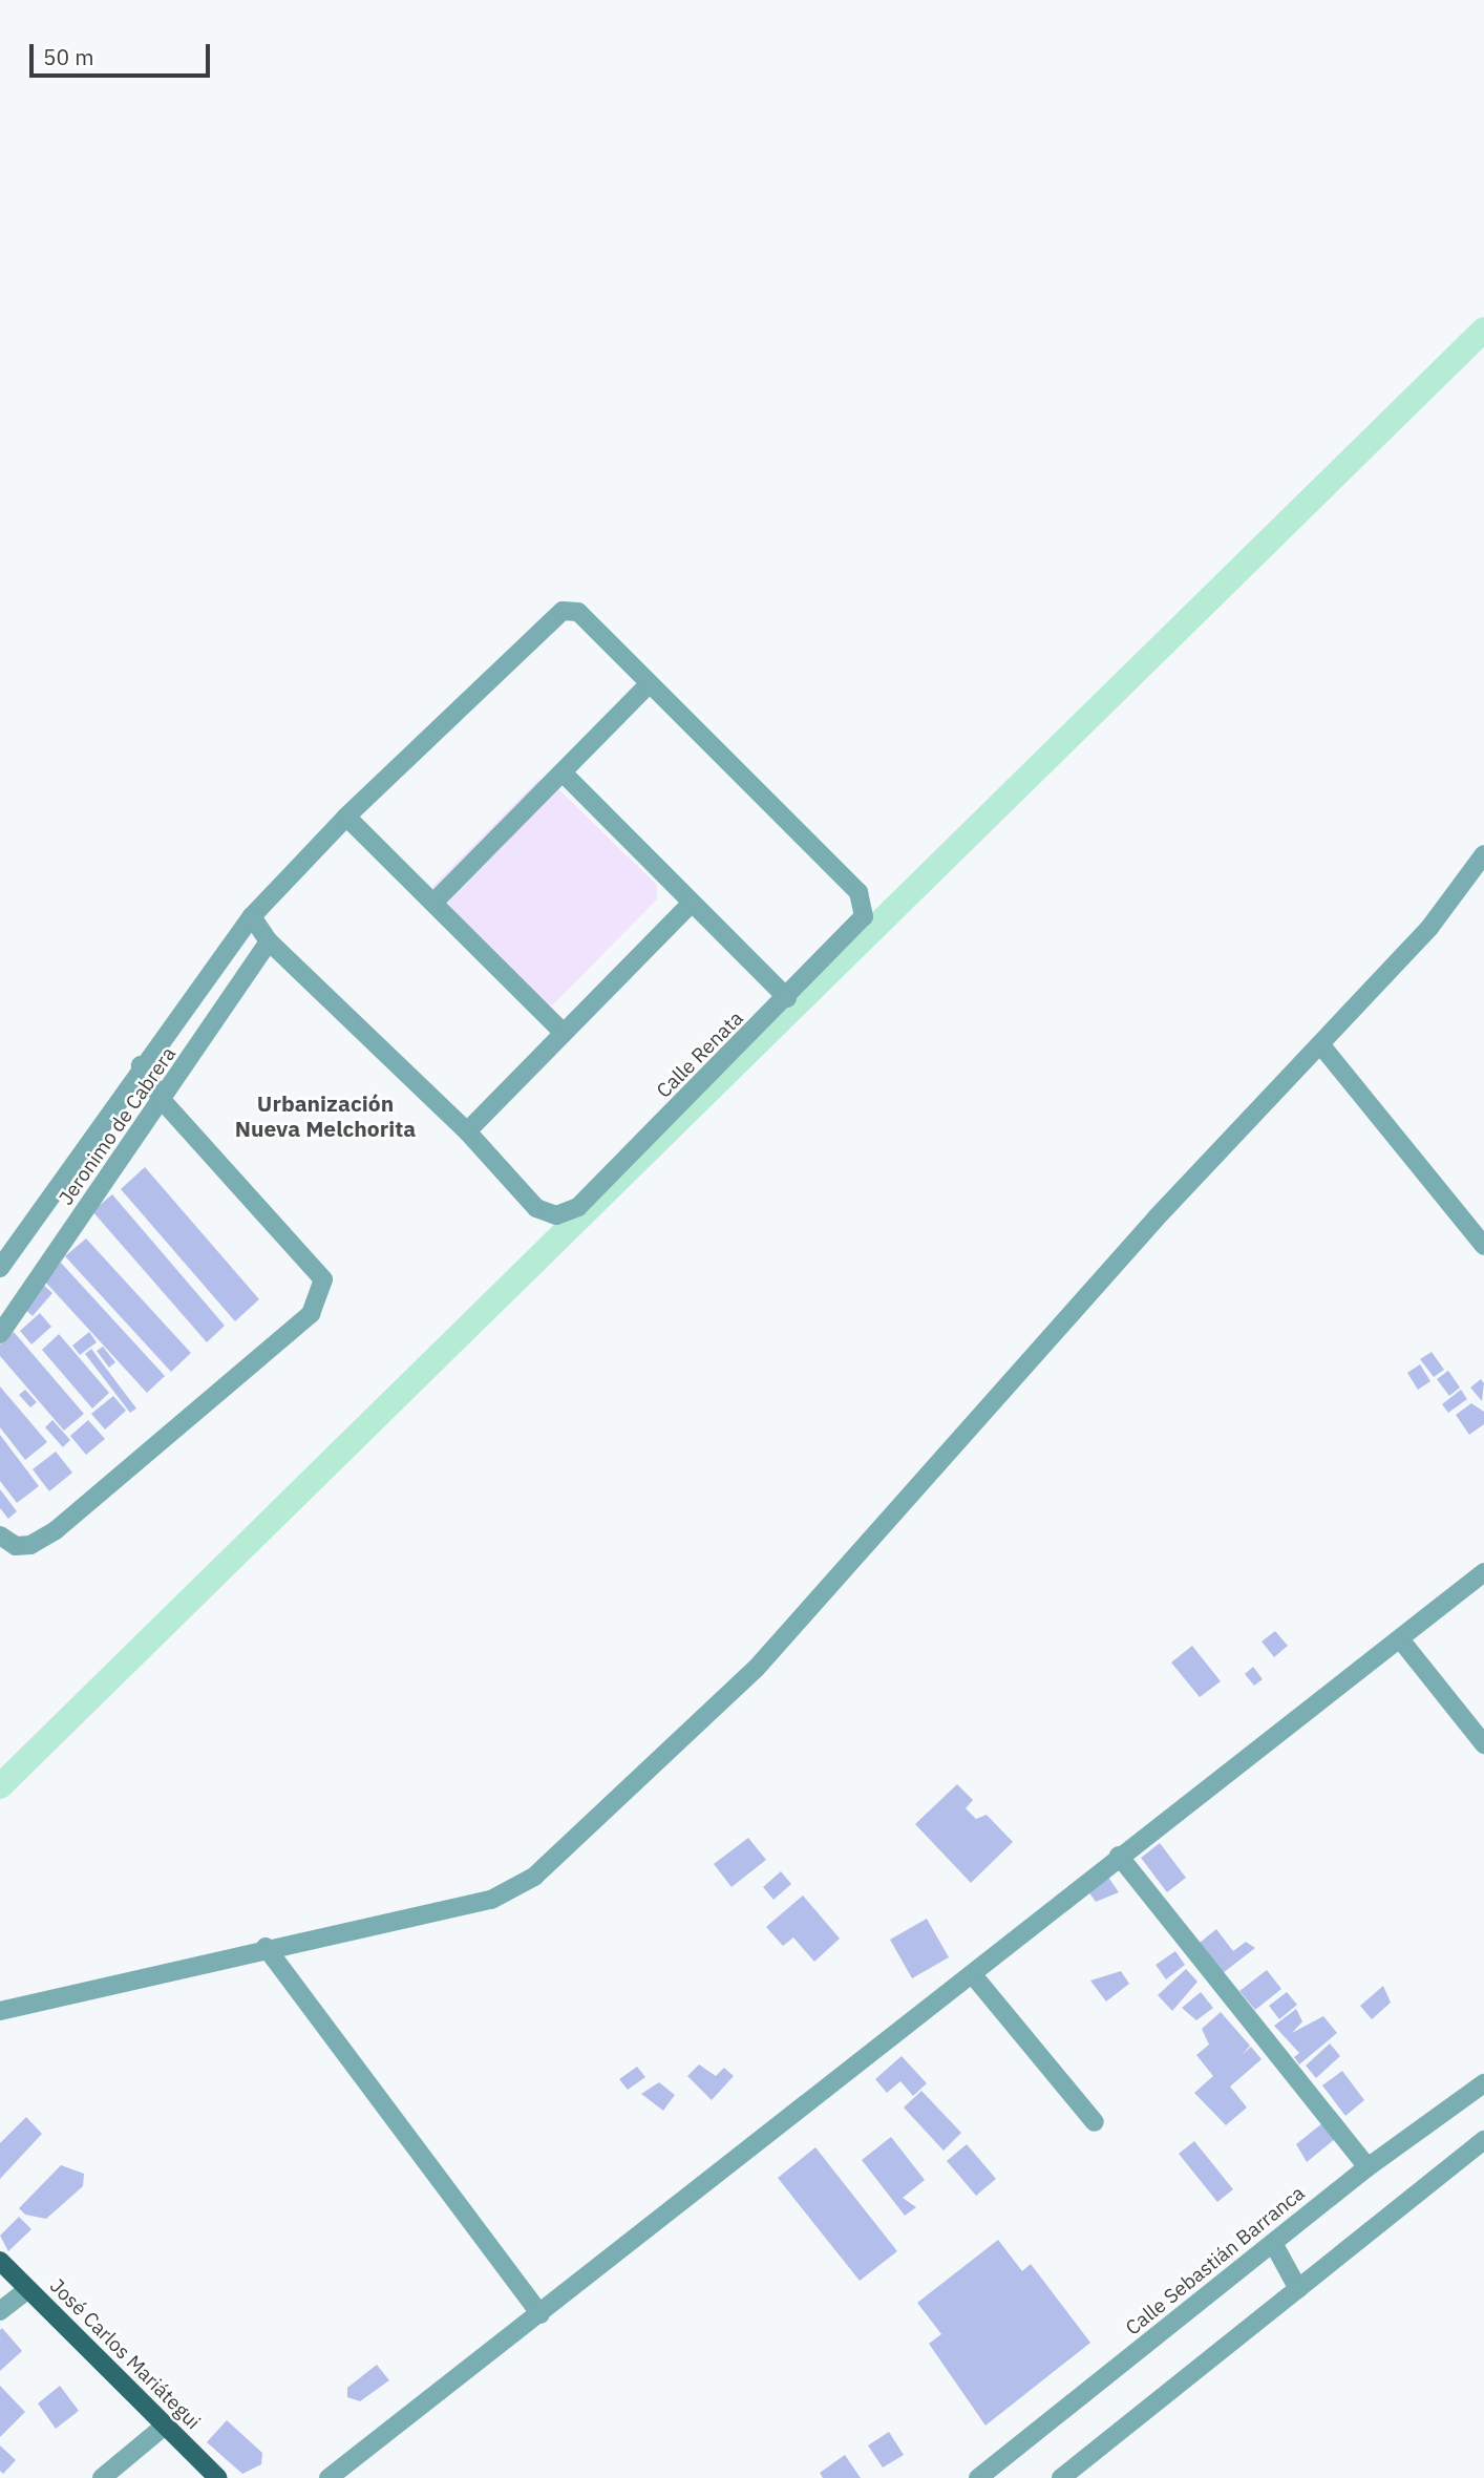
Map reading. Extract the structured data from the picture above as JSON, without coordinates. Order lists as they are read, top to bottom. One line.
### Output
{"streets":{"main road":["José Carlos Mariátegui"],"street":["Calle Renata","Jeronimo de Cabrera","Calle Sebastián Barranca"]},"districts":["Urbanización Nueva Melchorita"],"scale_bar":"50 m"}
